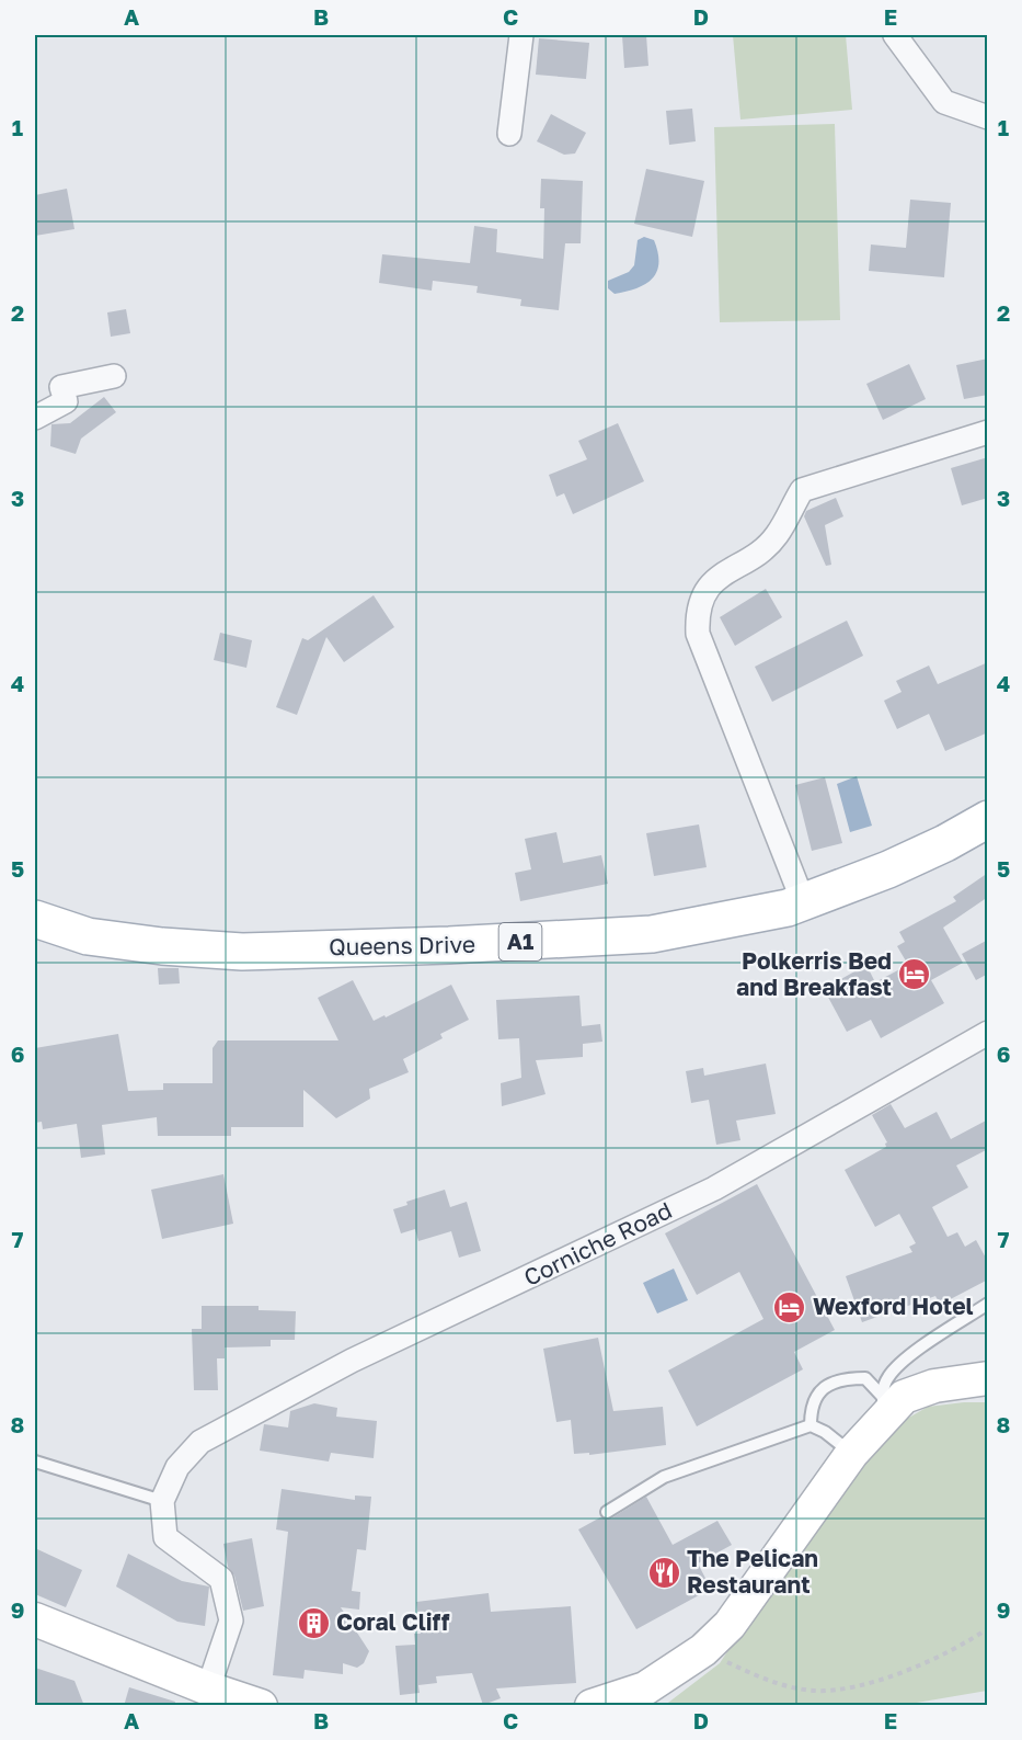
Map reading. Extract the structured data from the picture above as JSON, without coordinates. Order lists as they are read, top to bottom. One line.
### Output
{"streets":{"main road":["A1","Queens Drive"],"street":["Corniche Road"]},"places":{"hotel":["Polkerris Bed and Breakfast","Wexford Hotel"],"restaurant":["The Pelican Restaurant"],"building":["Coral Cliff"]},"grid":{"columns":["A","B","C","D","E"],"rows":["1","2","3","4","5","6","7","8","9"]}}
